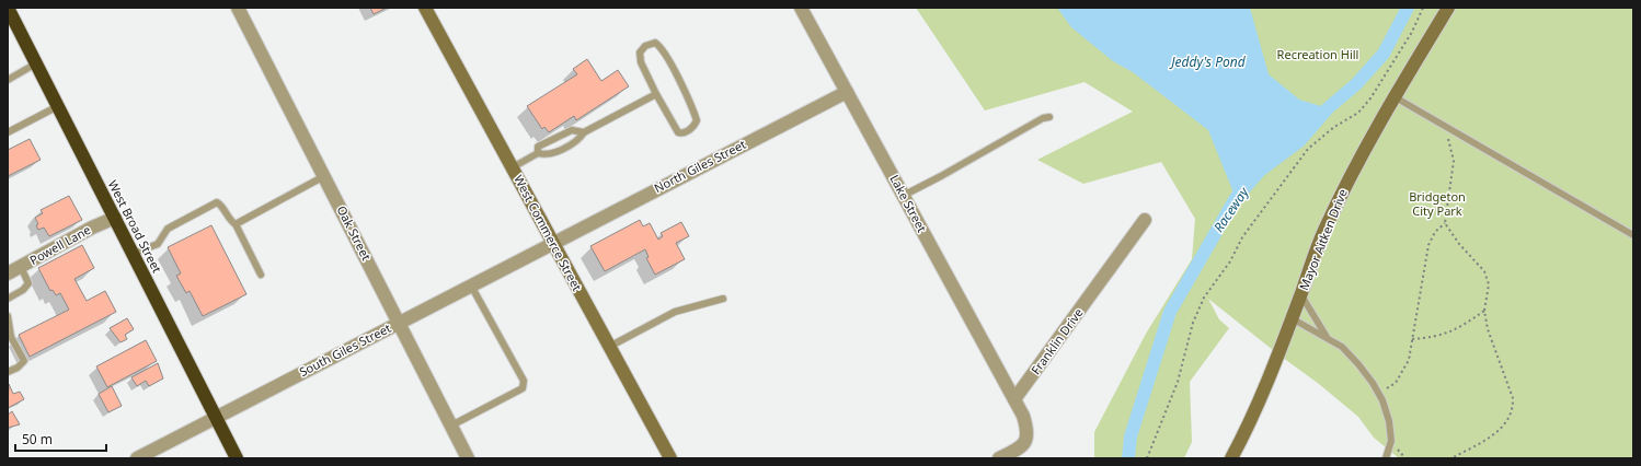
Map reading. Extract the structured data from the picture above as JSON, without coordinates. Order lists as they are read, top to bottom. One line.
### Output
{"streets":{"highway":["West Broad Street"],"street":["North Giles Street","Lake Street","Oak Street","West Commerce Street","Mayor Aitken Drive","Powell Lane","Franklin Drive","South Giles Street"]},"crossings":[["North Giles Street","Lake Street"],["North Giles Street","West Commerce Street"],["North Giles Street","South Giles Street"],["Lake Street","Franklin Drive"],["West Broad Street","Powell Lane"],["West Broad Street","South Giles Street"],["Oak Street","South Giles Street"],["West Commerce Street","South Giles Street"]],"water":["Jeddy's Pond","Raceway"],"parks":["Recreation Hill","Bridgeton City Park"],"scale_bar":"50 m"}
